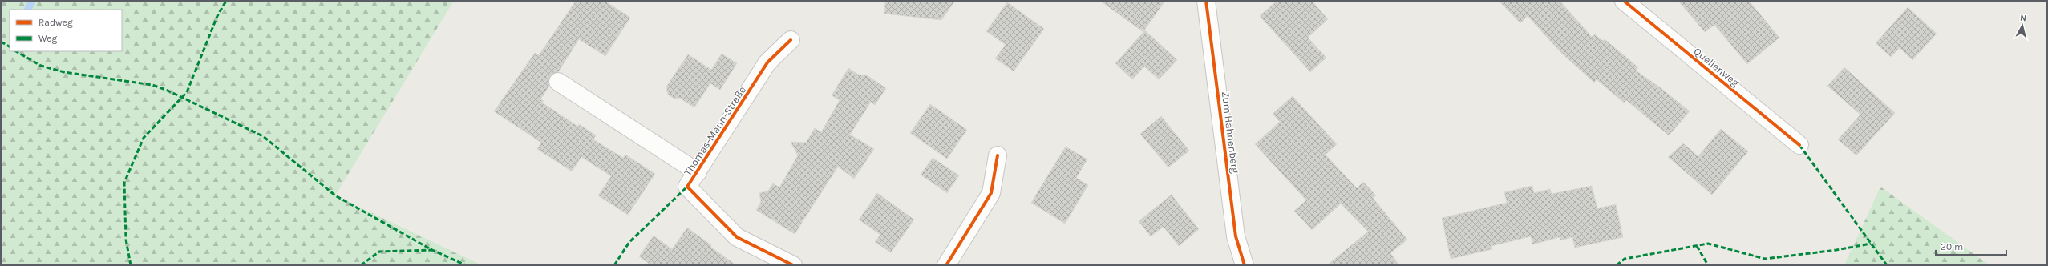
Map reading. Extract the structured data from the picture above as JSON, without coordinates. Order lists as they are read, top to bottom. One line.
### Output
{"streets":{"street":["Quellenweg","Thomas-Mann-Straße","Zum Hahnenberg"]},"legend":["Radweg","Weg"],"scale_bar":"20 m","north":"top"}
